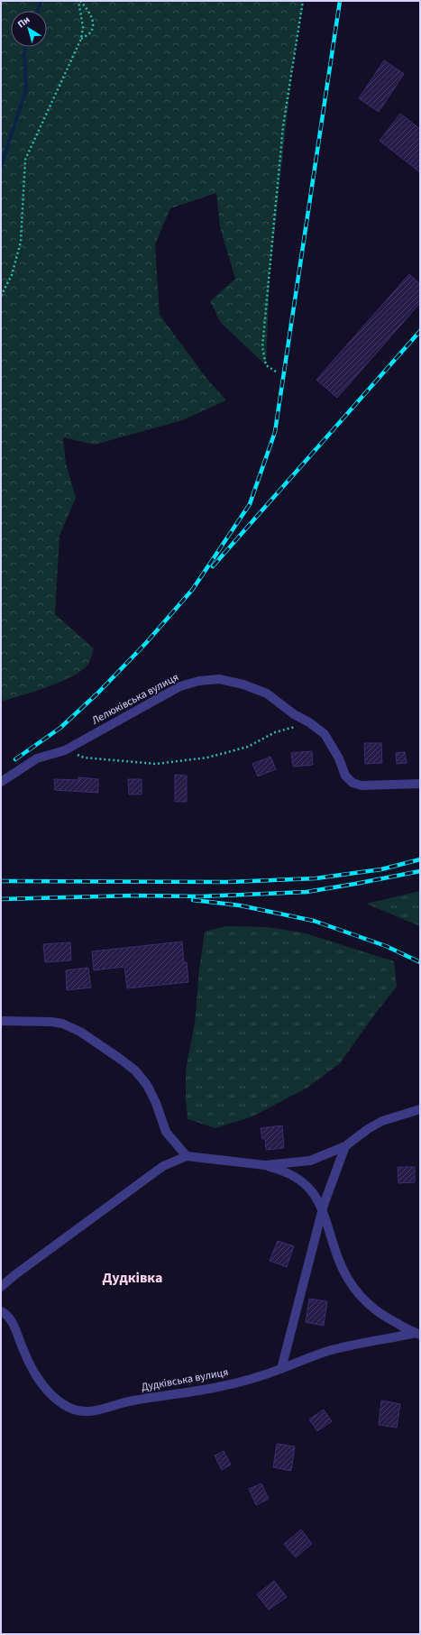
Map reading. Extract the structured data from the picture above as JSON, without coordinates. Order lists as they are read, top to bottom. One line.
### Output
{"streets":{"street":["Лелюківська вулиця","Дудківська вулиця"]},"districts":["Дудківка"],"north":"top left"}
